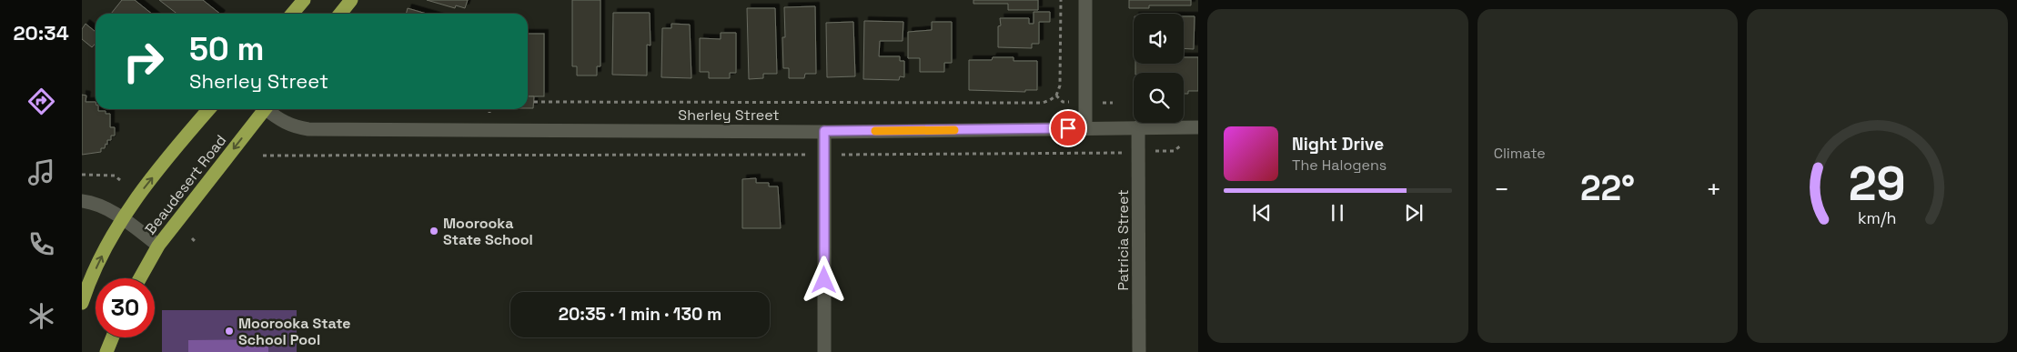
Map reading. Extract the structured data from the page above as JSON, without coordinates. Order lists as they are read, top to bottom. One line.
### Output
{"streets":{"highway":["Beaudesert Road"],"street":["Sherley Street","Patricia Street"]},"crossings":[["Sherley Street","Patricia Street"]],"places":["Moorooka State School","Moorooka State School Pool"],"page":{"tabs":"20:34","tile":"Climate","turn":["50 m","Sherley Street"],"song":["Night Drive","The Halogens"],"heat":["−","22°","+"],"limit":"30","trip":"20:35 · 1 min · 130 m","gauge":["29","km/h"]}}
